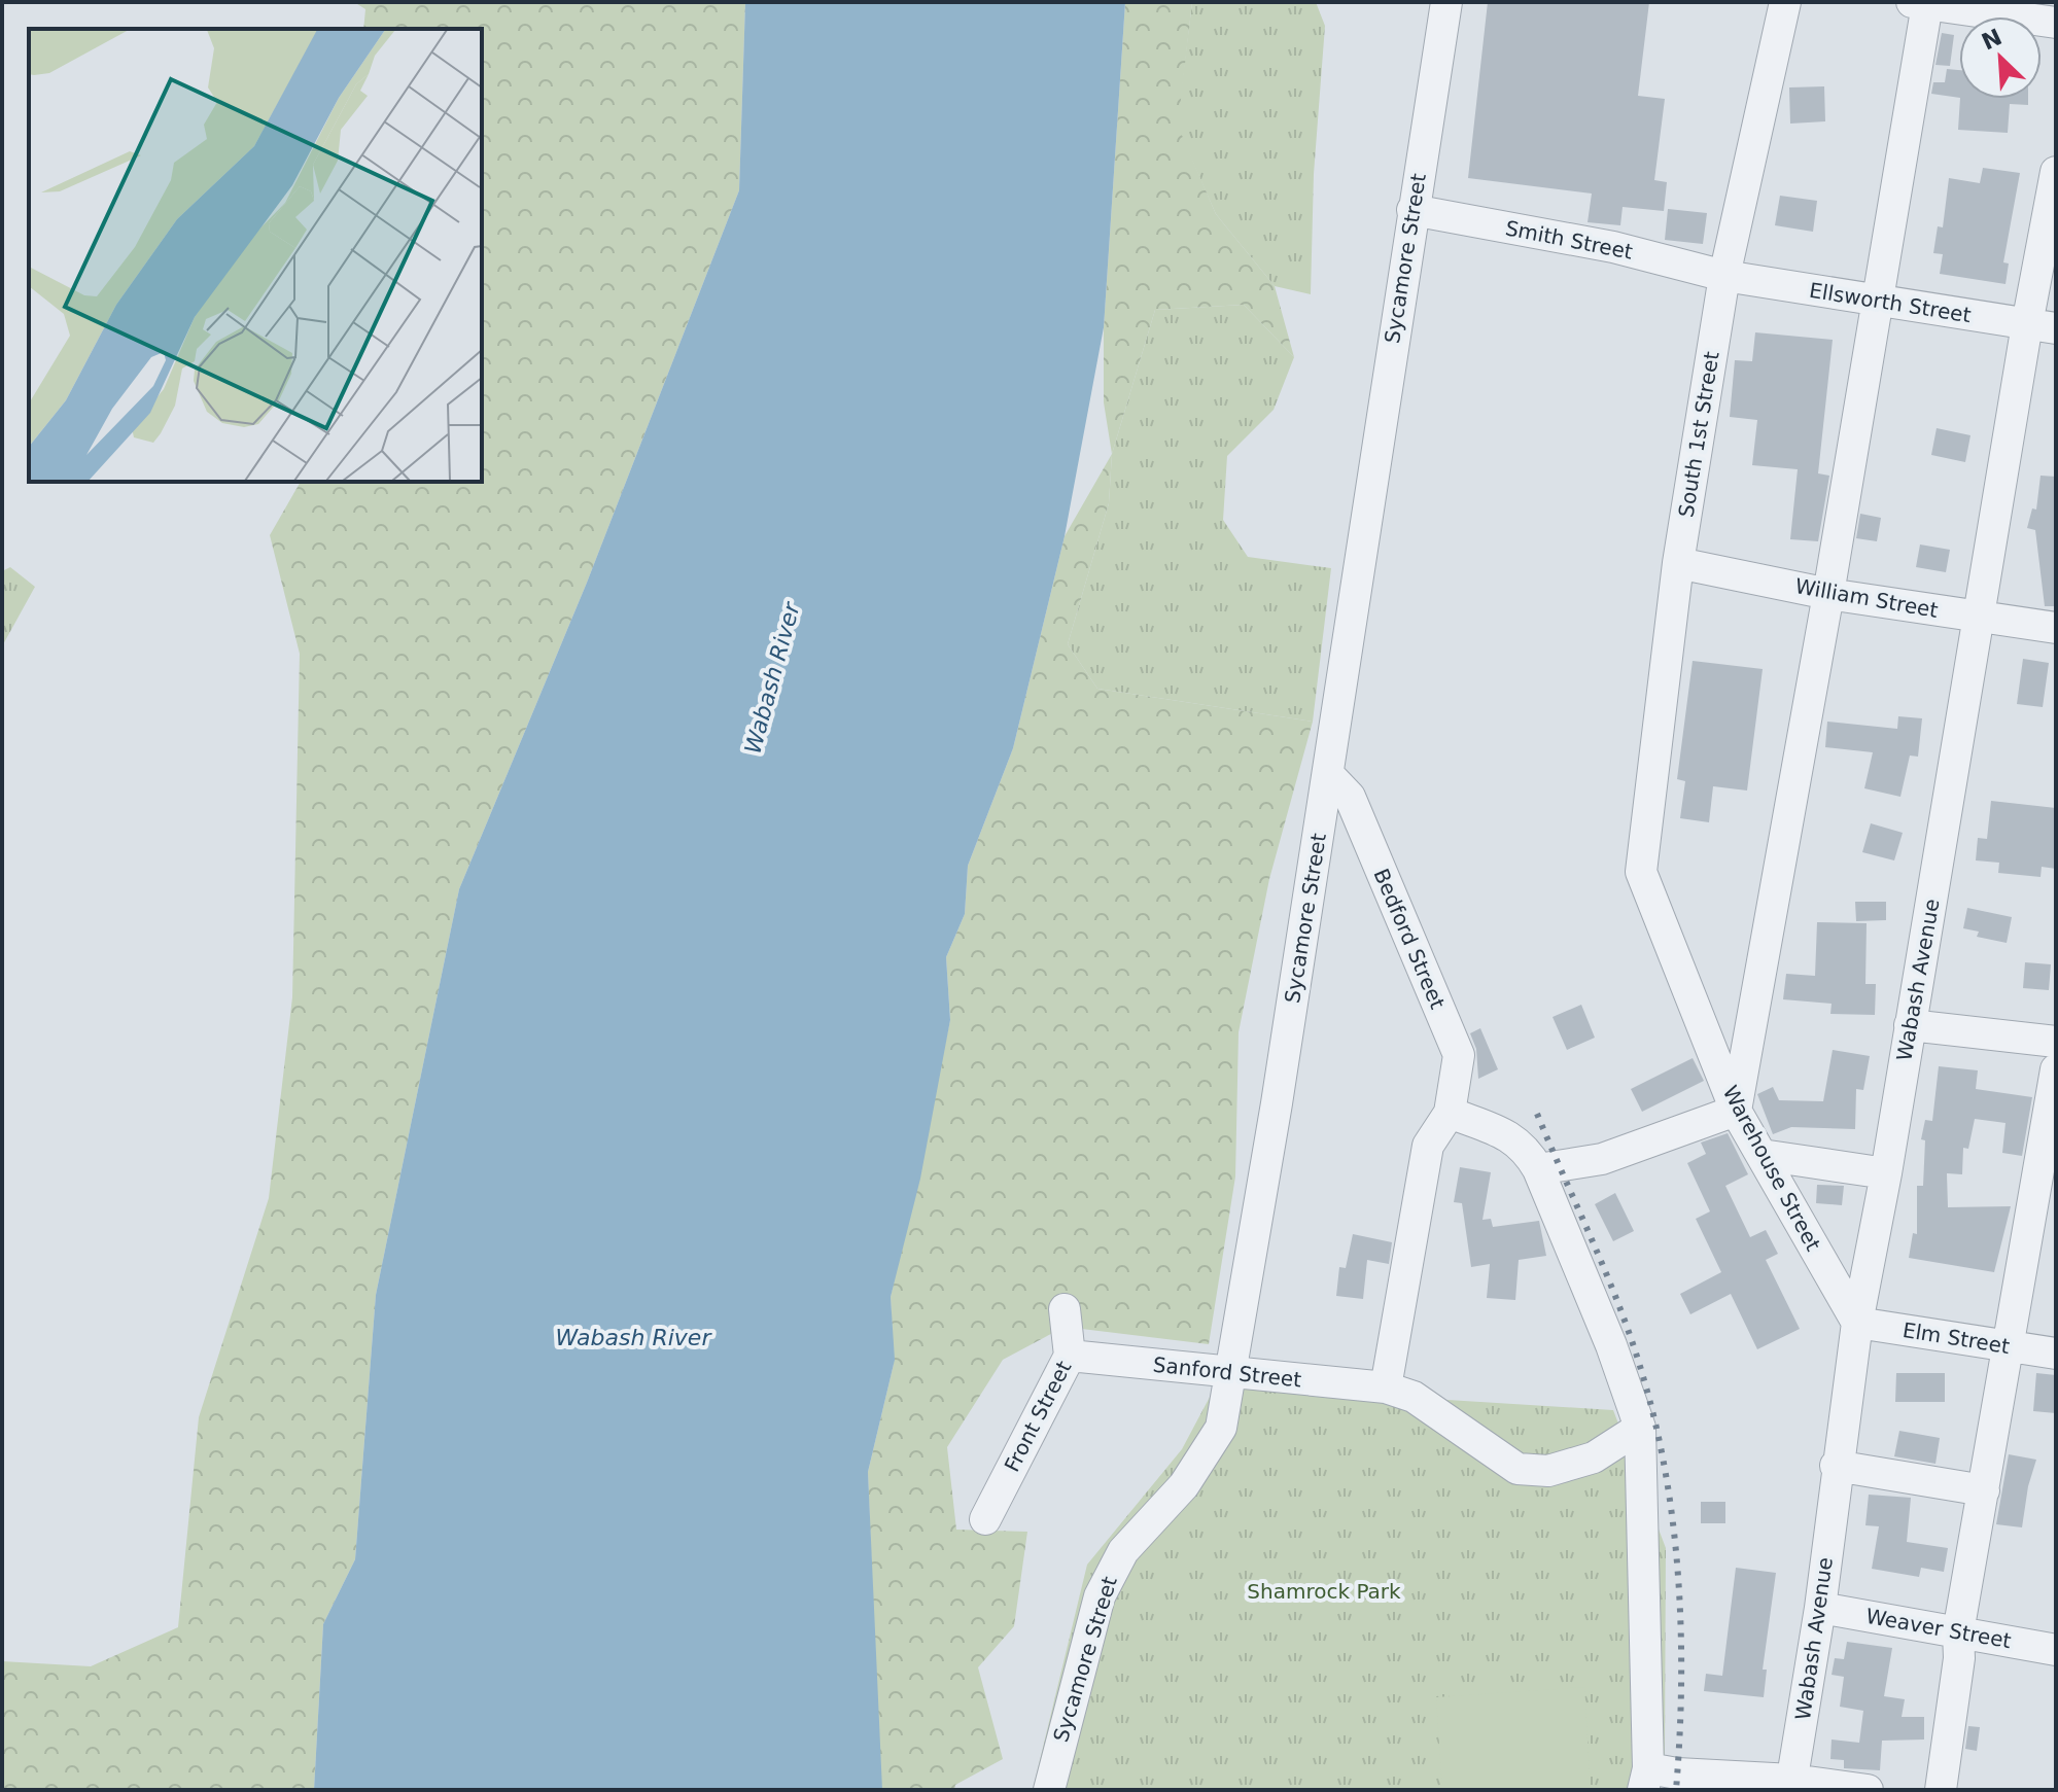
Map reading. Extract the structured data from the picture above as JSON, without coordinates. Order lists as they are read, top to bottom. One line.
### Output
{"streets":{"street":["Smith Street","Sycamore Street","Ellsworth Street","South 1st Street","William Street","Bedford Street","Wabash Avenue","Warehouse Street","Elm Street","Sanford Street","Front Street","Weaver Street"]},"crossings":[["Smith Street","Sycamore Street"],["Smith Street","Ellsworth Street"],["Smith Street","South 1st Street"],["Sycamore Street","Bedford Street"],["Sycamore Street","Sanford Street"],["Ellsworth Street","South 1st Street"],["Ellsworth Street","Wabash Avenue"],["South 1st Street","William Street"],["South 1st Street","Warehouse Street"],["William Street","Wabash Avenue"],["Bedford Street","Sanford Street"],["Wabash Avenue","Warehouse Street"],["Wabash Avenue","Elm Street"],["Wabash Avenue","Weaver Street"],["Warehouse Street","Elm Street"],["Sanford Street","Front Street"]],"water":["Wabash River"],"parks":["Shamrock Park"],"north":"top left"}
